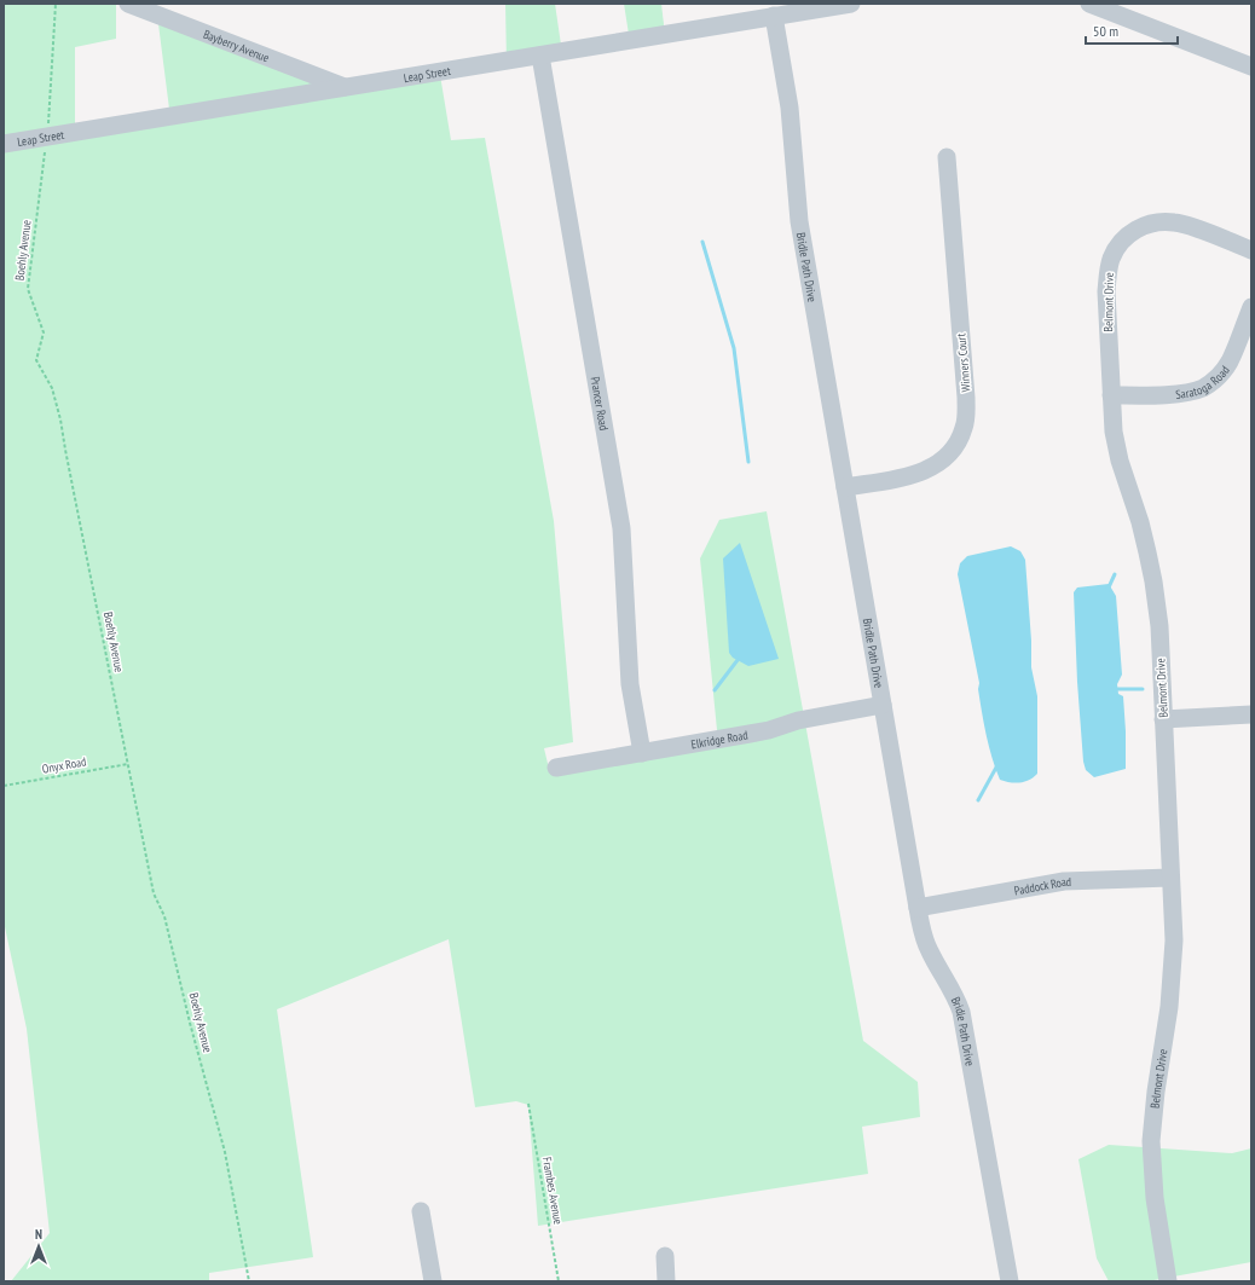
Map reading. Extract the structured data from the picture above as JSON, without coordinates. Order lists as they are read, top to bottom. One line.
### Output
{"streets":{"street":["Bayberry Avenue","Leap Street","Bridle Path Drive","Belmont Drive","Winners Court","Saratoga Road","Prancer Road","Elkridge Road","Paddock Road"],"path":["Boehly Avenue","Onyx Road","Frambes Avenue"]},"crossings":[["Bayberry Avenue","Leap Street"],["Leap Street","Boehly Avenue"],["Leap Street","Bridle Path Drive"],["Leap Street","Prancer Road"],["Boehly Avenue","Onyx Road"],["Bridle Path Drive","Winners Court"],["Bridle Path Drive","Elkridge Road"],["Bridle Path Drive","Paddock Road"],["Belmont Drive","Saratoga Road"],["Belmont Drive","Paddock Road"],["Prancer Road","Elkridge Road"]],"scale_bar":"50 m","north":"top"}
